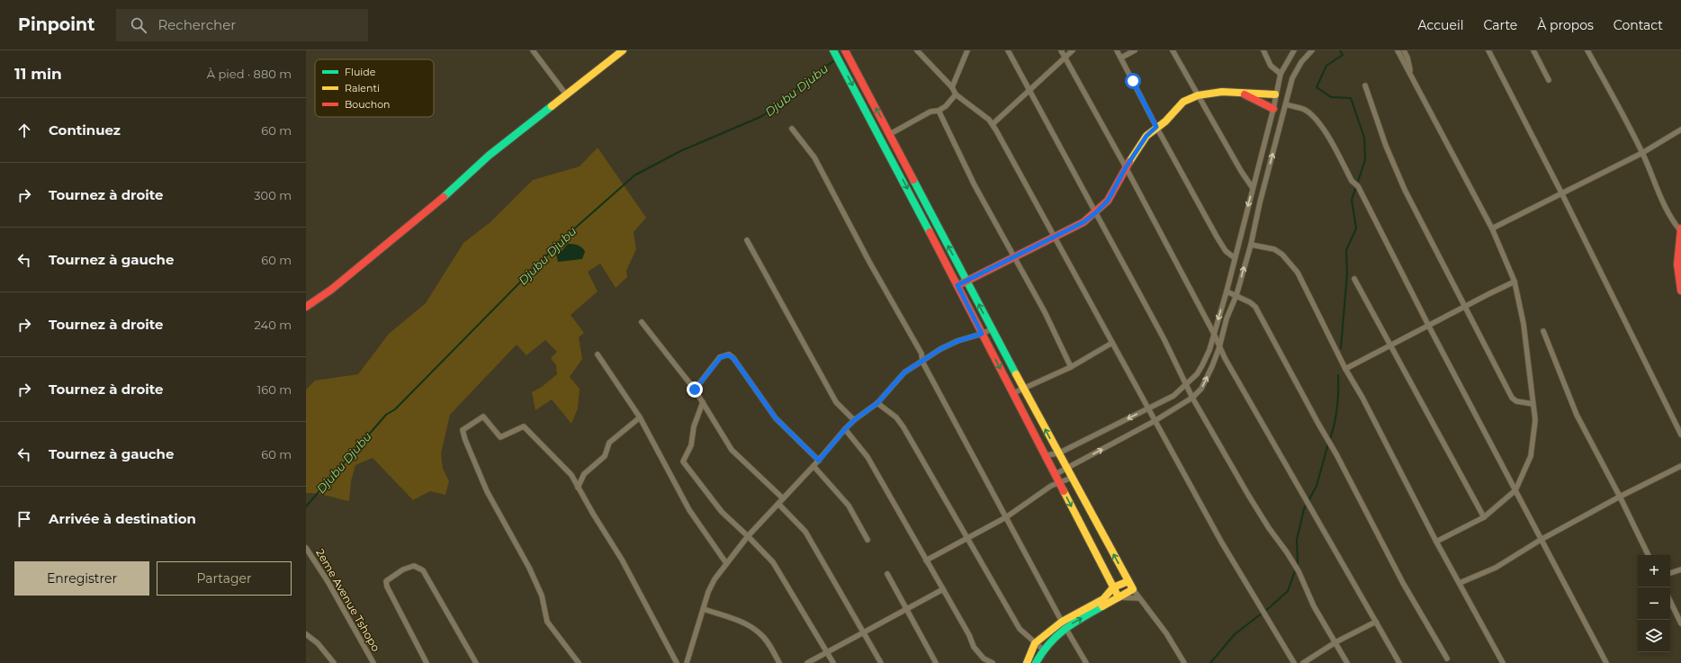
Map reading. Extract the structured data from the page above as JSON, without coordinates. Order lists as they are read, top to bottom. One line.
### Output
{"streets":{"street":["2eme Avenue Tshopo"]},"water":["Djubu Djubu"],"legend":["Fluide","Ralenti","Bouchon"],"page":{"header":"Pinpoint","search":"Rechercher","nav":["Accueil","Carte","À propos","Contact"],"heading":["11 min","À pied · 880 m"],"list":[["Continuez","60 m"],["Tournez à droite","300 m"],["Tournez à gauche","60 m"],["Tournez à droite","240 m"],["Tournez à droite","160 m"],["Tournez à gauche","60 m"],"Arrivée à destination"],"buttons":["Enregistrer","Partager"],"map_buttons":["+","−"]}}
